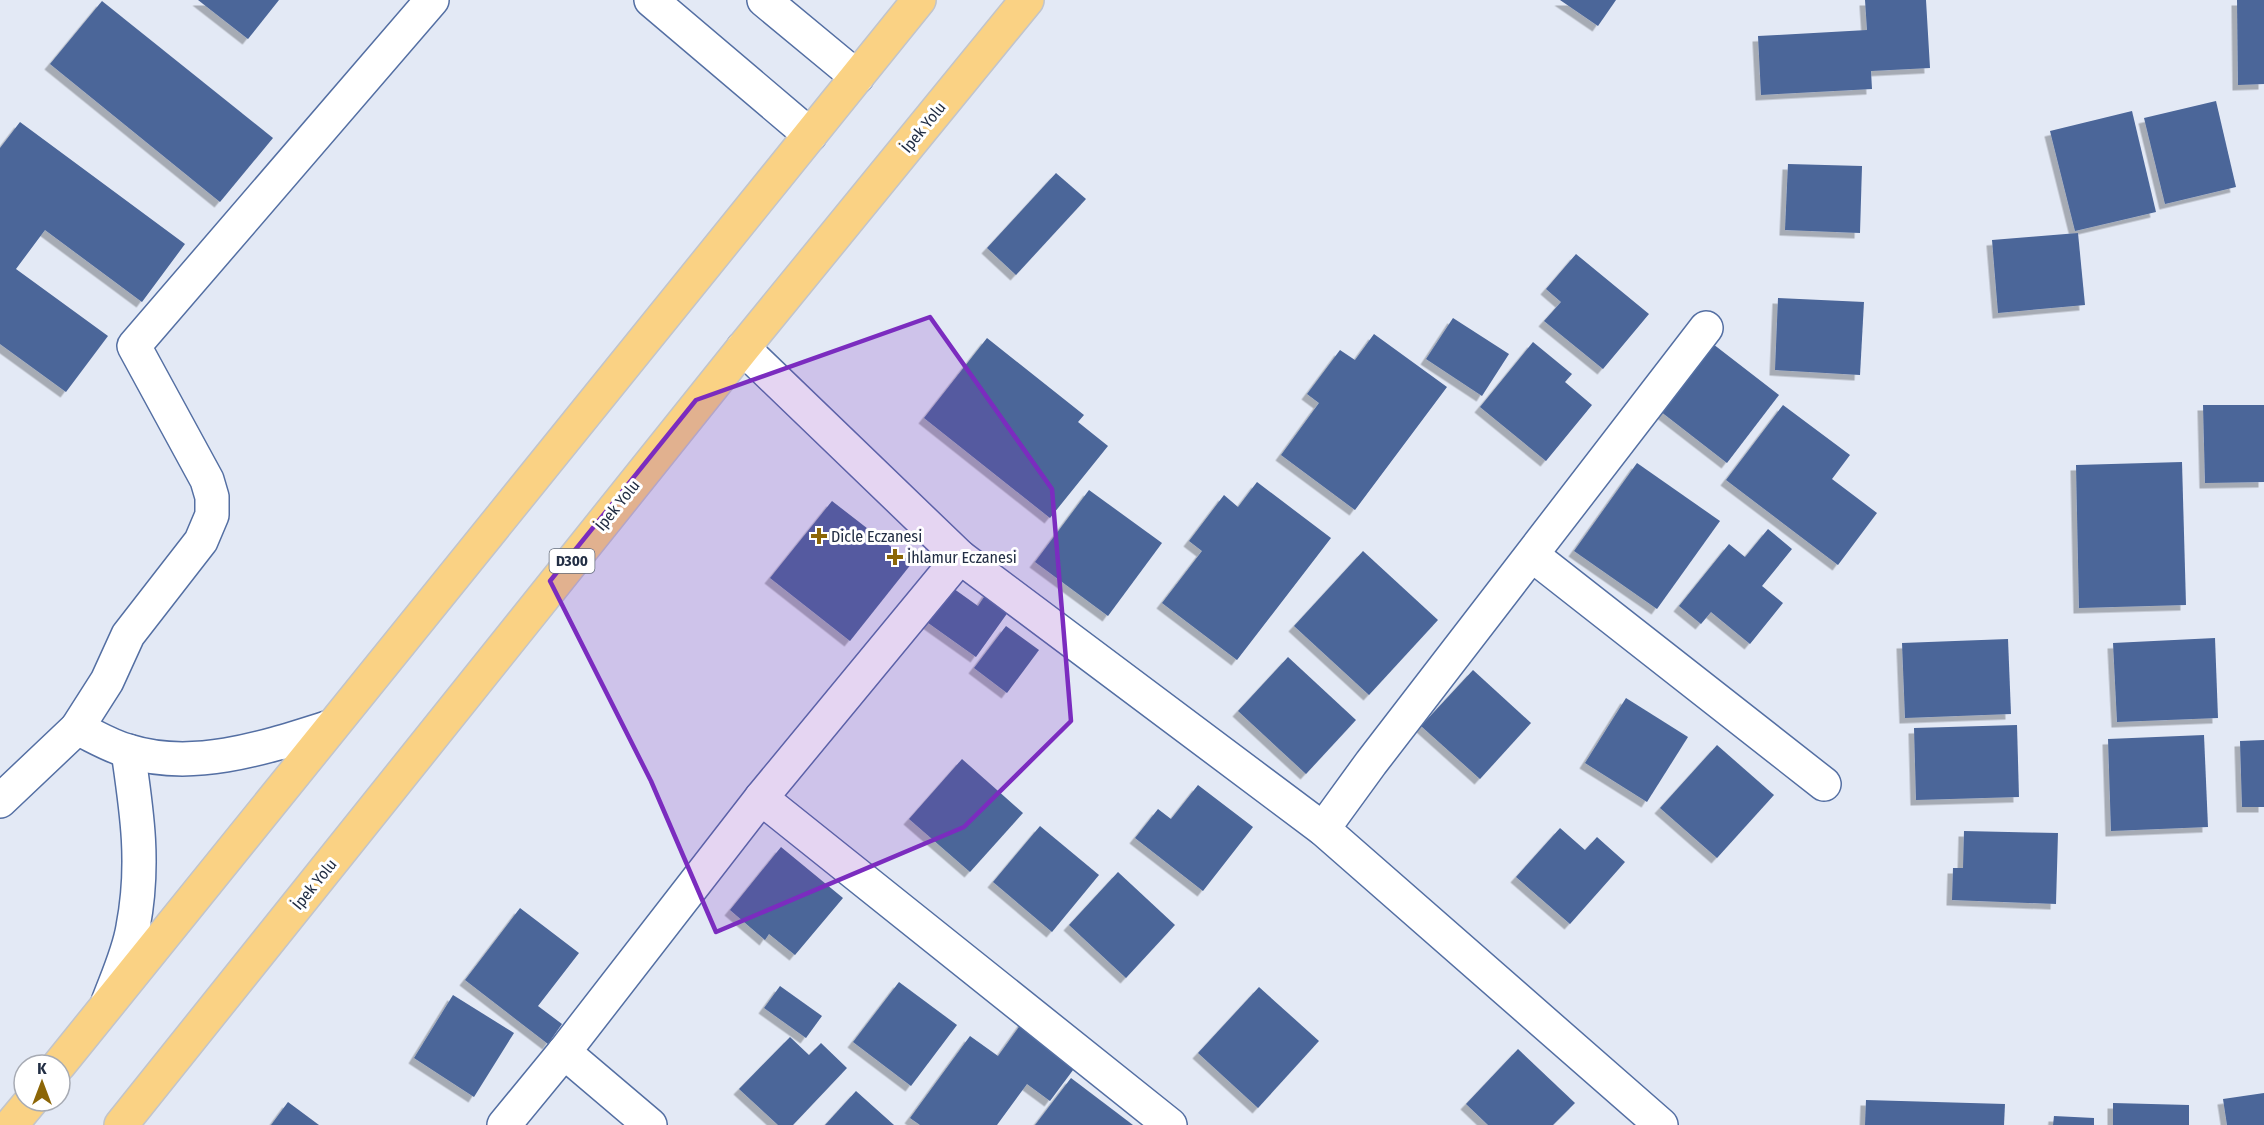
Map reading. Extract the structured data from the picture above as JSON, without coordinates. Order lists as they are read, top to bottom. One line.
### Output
{"streets":{"highway":["İpek Yolu","D300"]},"places":{"health":["Dicle Eczanesi","İhlamur Eczanesi"]},"north":"top"}
